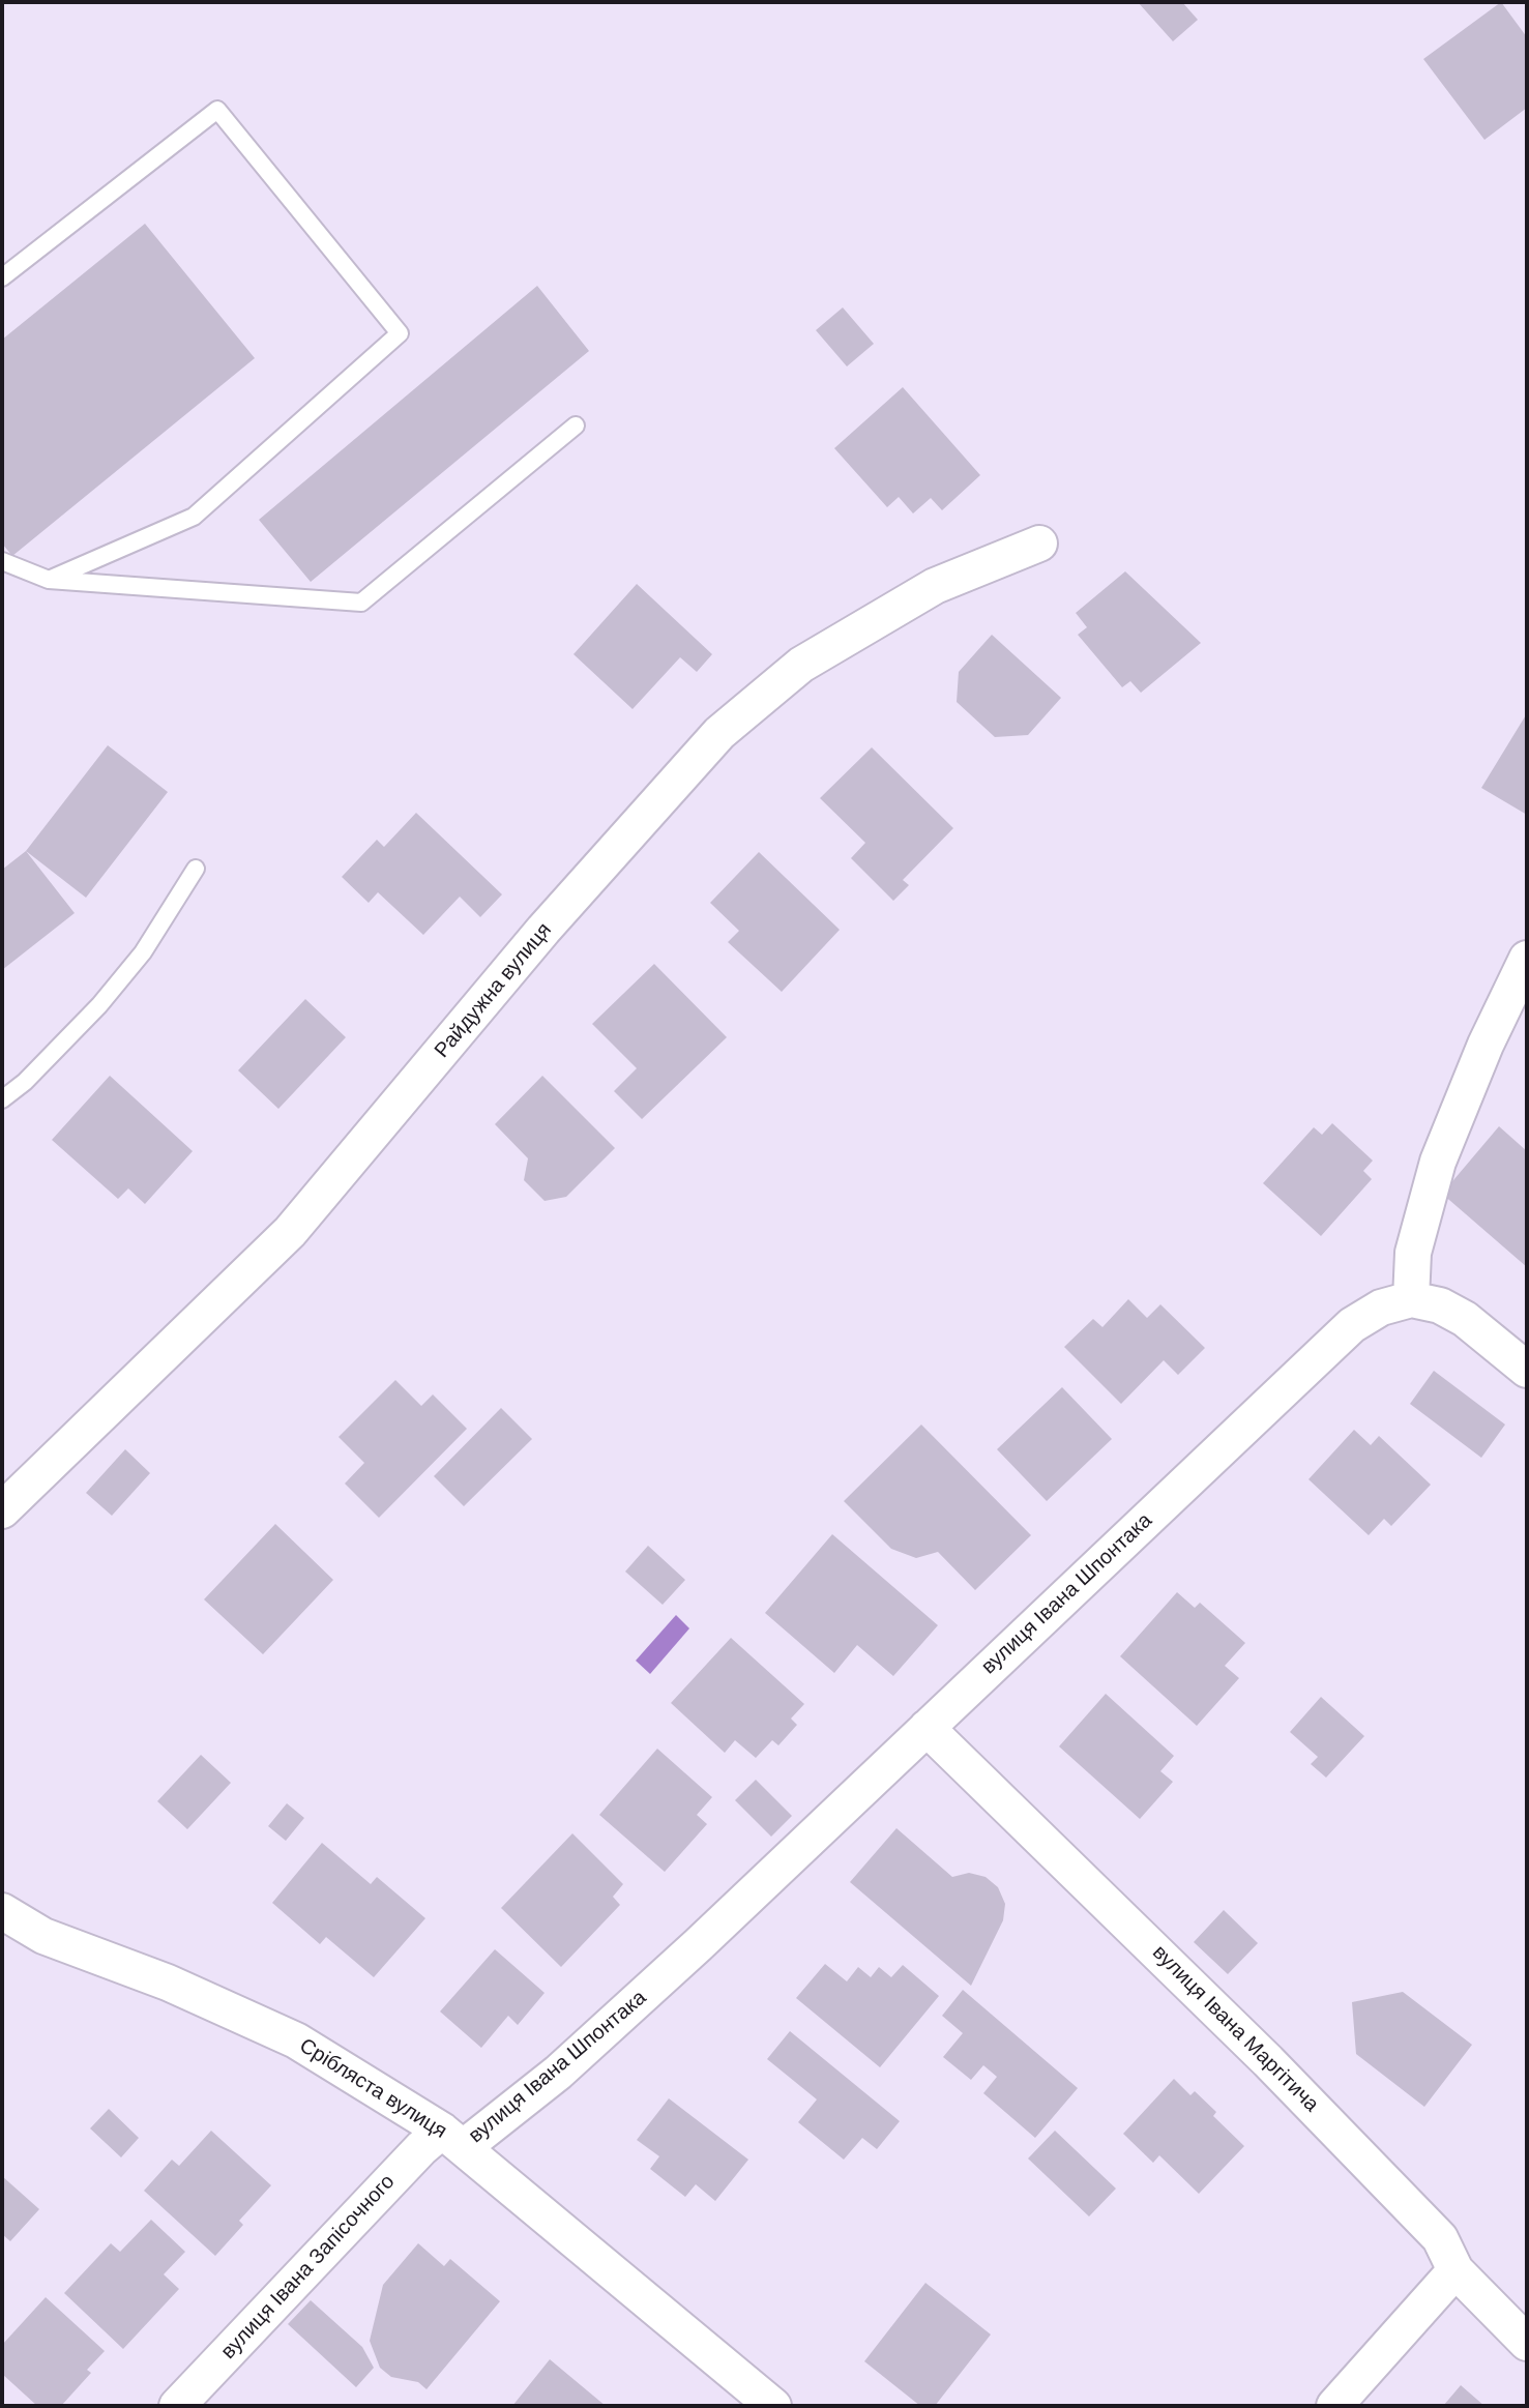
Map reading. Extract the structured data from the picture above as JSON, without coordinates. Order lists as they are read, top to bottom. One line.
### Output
{"streets":{"street":["Райдужна вулиця","вулиця Івана Шпонтака","вулиця Івана Маргітича","Срібляста вулиця","вулиця Івана Запісочного"]},"crossings":[["вулиця Івана Шпонтака","вулиця Івана Маргітича"],["вулиця Івана Шпонтака","Срібляста вулиця"],["вулиця Івана Шпонтака","вулиця Івана Запісочного"],["Срібляста вулиця","вулиця Івана Запісочного"]]}
